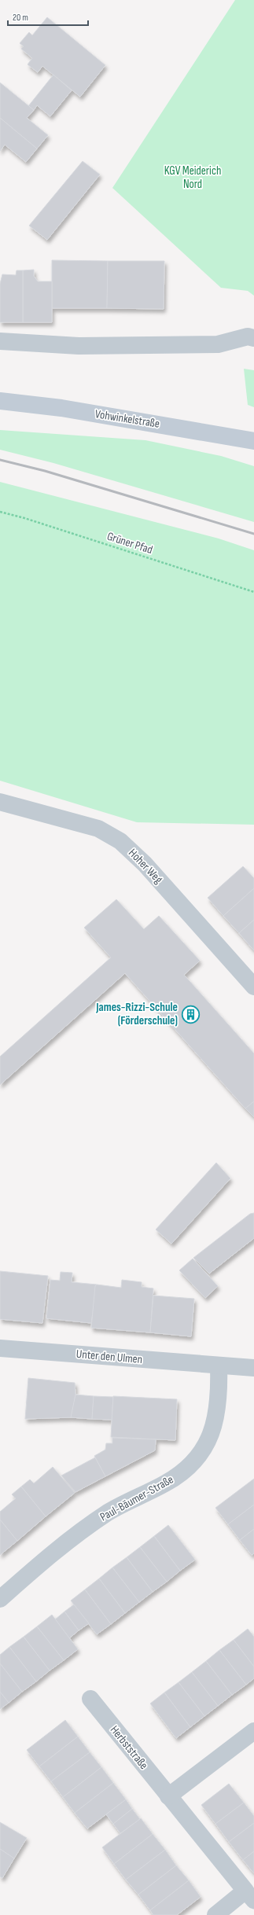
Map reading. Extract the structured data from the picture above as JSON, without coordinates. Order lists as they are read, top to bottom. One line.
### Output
{"streets":{"main road":["Vohwinkelstraße"],"street":["Hoher Weg","Unter den Ulmen","Paul-Bäumer-Straße","Herbststraße"],"path":["Grüner Pfad"]},"crossings":[["Unter den Ulmen","Paul-Bäumer-Straße"]],"parks":["KGV Meiderich Nord"],"places":{"building":["James-Rizzi-Schule (Förderschule)"]},"scale_bar":"20 m"}
